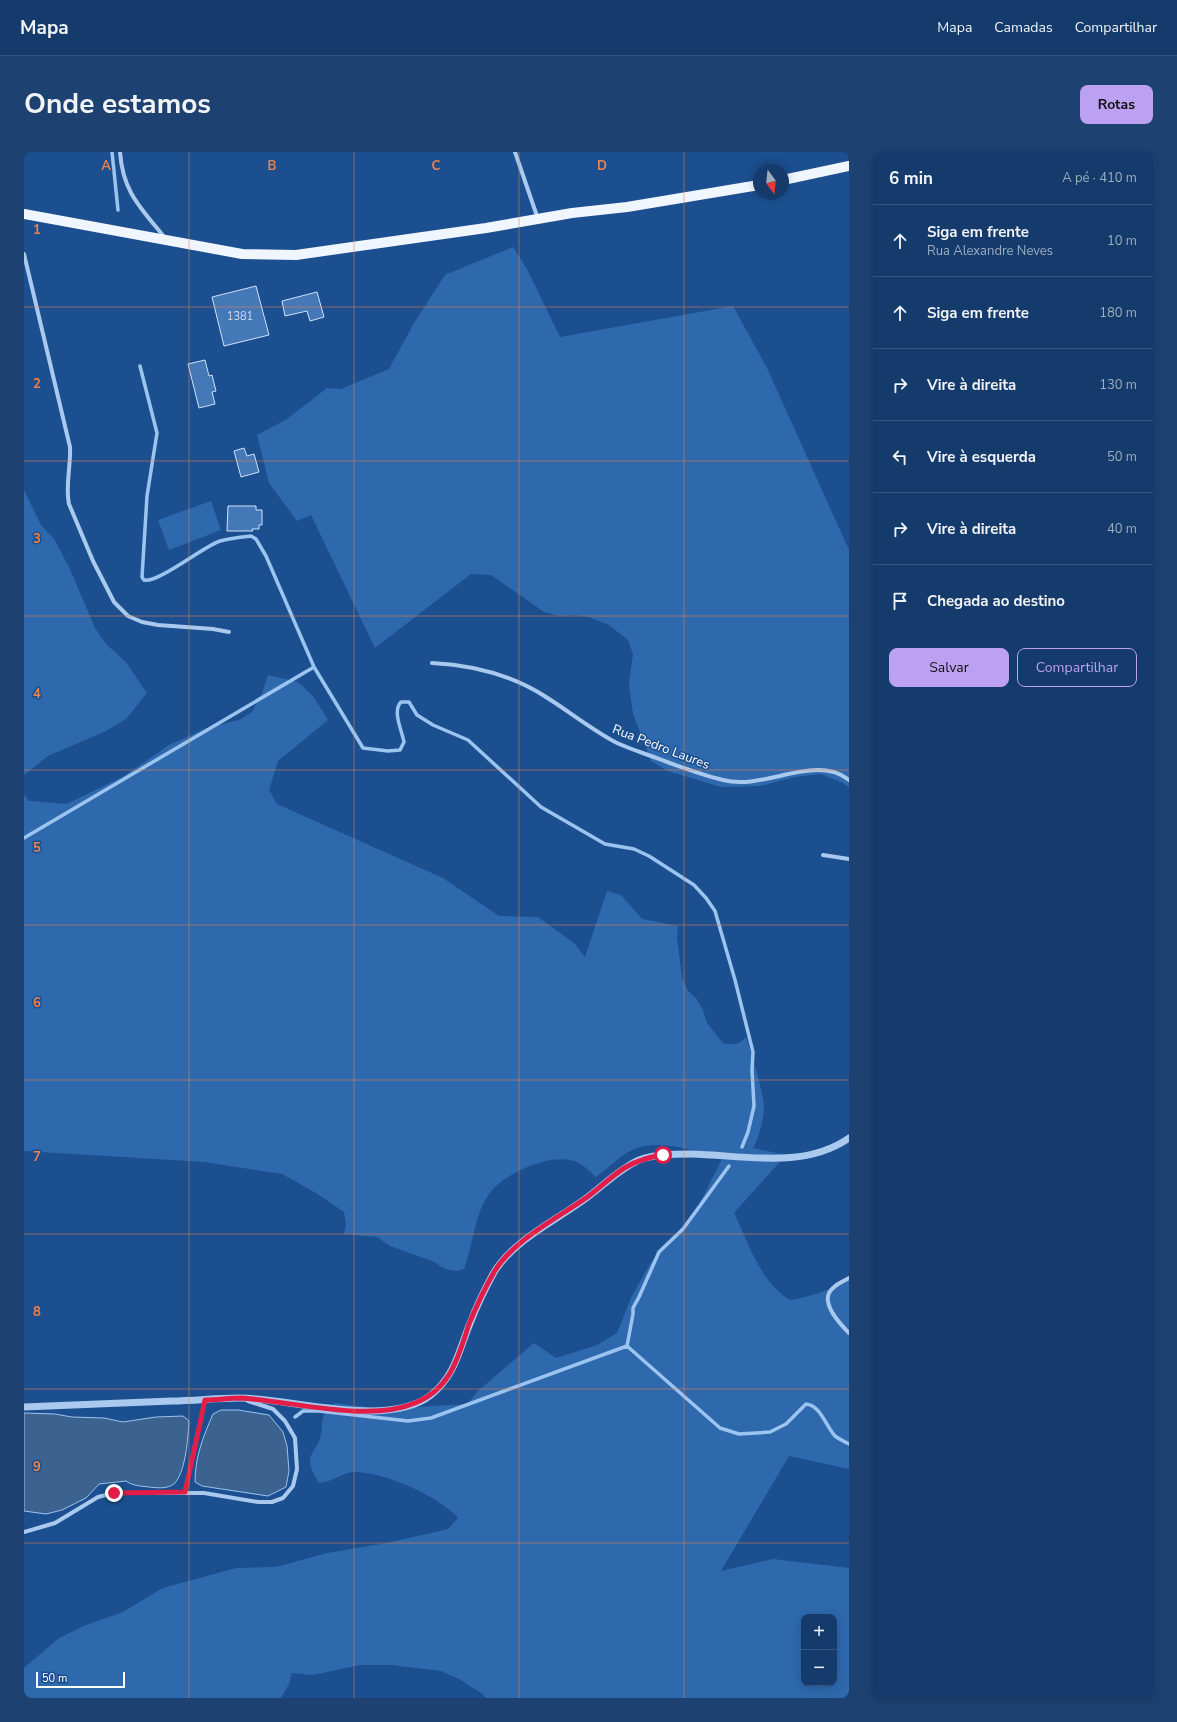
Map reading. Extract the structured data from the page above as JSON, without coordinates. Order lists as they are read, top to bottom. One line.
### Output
{"streets":{"street":["Rua Pedro Laures"]},"house_numbers":["1381"],"scale_bar":"50 m","north":"bottom","page":{"header":"Mapa","nav":["Mapa","Camadas","Compartilhar"],"title":"Onde estamos","buttons":["Rotas",["Salvar","Compartilhar"]],"heading":["6 min","A pé · 410 m"],"list":[["Siga em frente","Rua Alexandre Neves","10 m"],["Siga em frente","180 m"],["Vire à direita","130 m"],["Vire à esquerda","50 m"],["Vire à direita","40 m"],"Chegada ao destino"],"map_buttons":["+","−"],"scale":"50 m"},"grid":{"columns":["A","B","C","D"],"rows":["1","2","3","4","5","6","7","8","9"]}}
